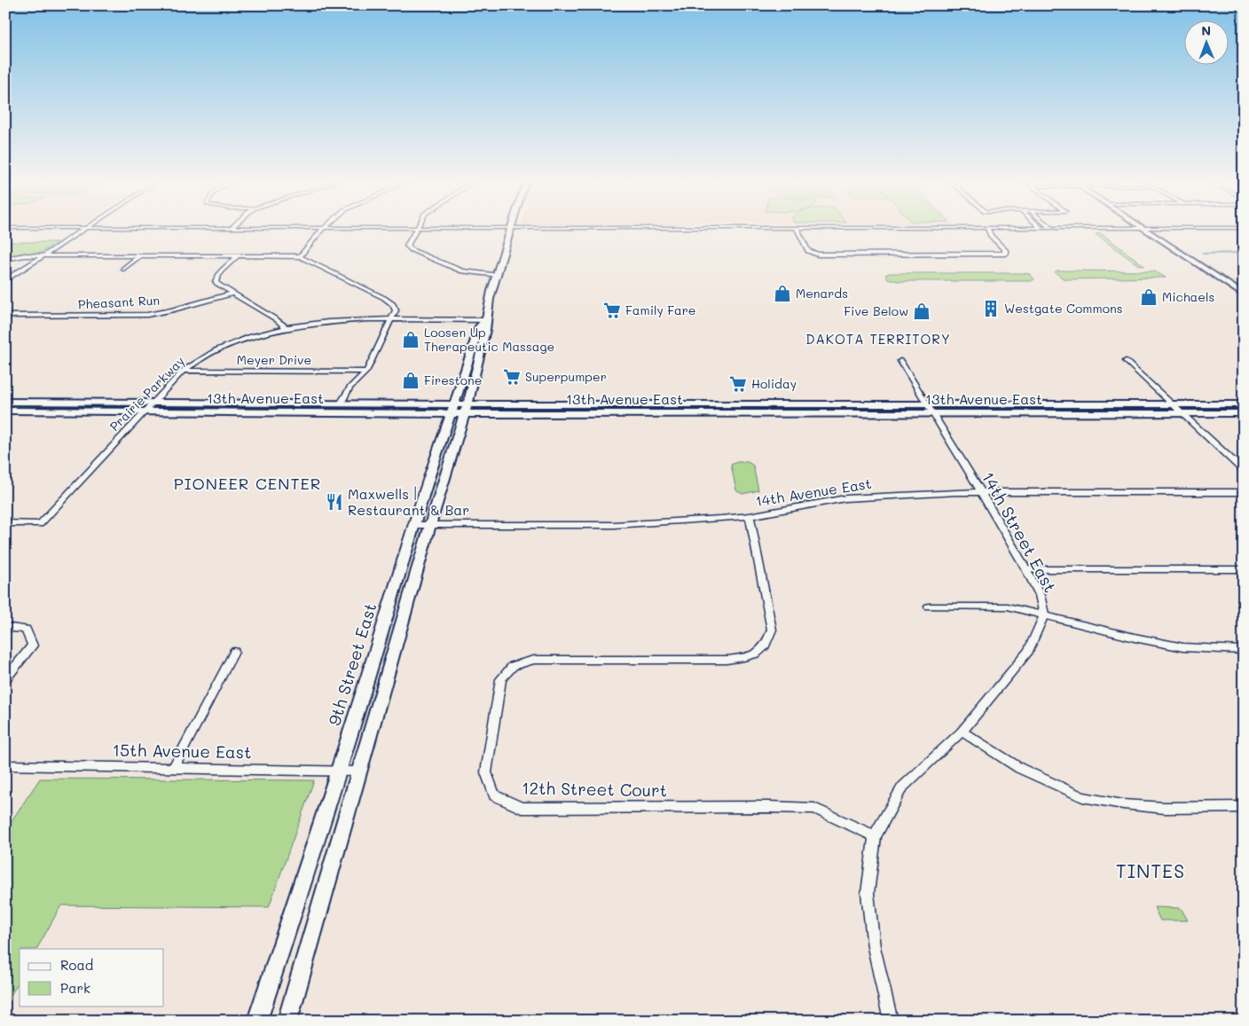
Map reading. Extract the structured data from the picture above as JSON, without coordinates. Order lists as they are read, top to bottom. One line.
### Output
{"streets":{"main road":["13th Avenue East","9th Street East"],"street":["Pheasant Run","Meyer Drive","Prairie Parkway","14th Avenue East","14th Street East","15th Avenue East","12th Street Court"]},"crossings":[["Meyer Drive","Prairie Parkway"],["Prairie Parkway","13th Avenue East"],["Prairie Parkway","9th Street East"],["13th Avenue East","14th Street East"],["13th Avenue East","9th Street East"],["14th Avenue East","14th Street East"],["14th Avenue East","9th Street East"],["14th Avenue East","12th Street Court"],["14th Street East","12th Street Court"],["9th Street East","15th Avenue East"]],"districts":["DAKOTA TERRITORY","PIONEER CENTER","TINTES"],"places":{"shop":["Menards","Michaels","Five Below","Loosen Up Therapeutic Massage","Firestone"],"building":["Westgate Commons"],"supermarket":["Family Fare","Superpumper","Holiday"],"restaurant":["Maxwells | Restaurant & Bar"]},"legend":["Road","Park"],"north":"top"}
